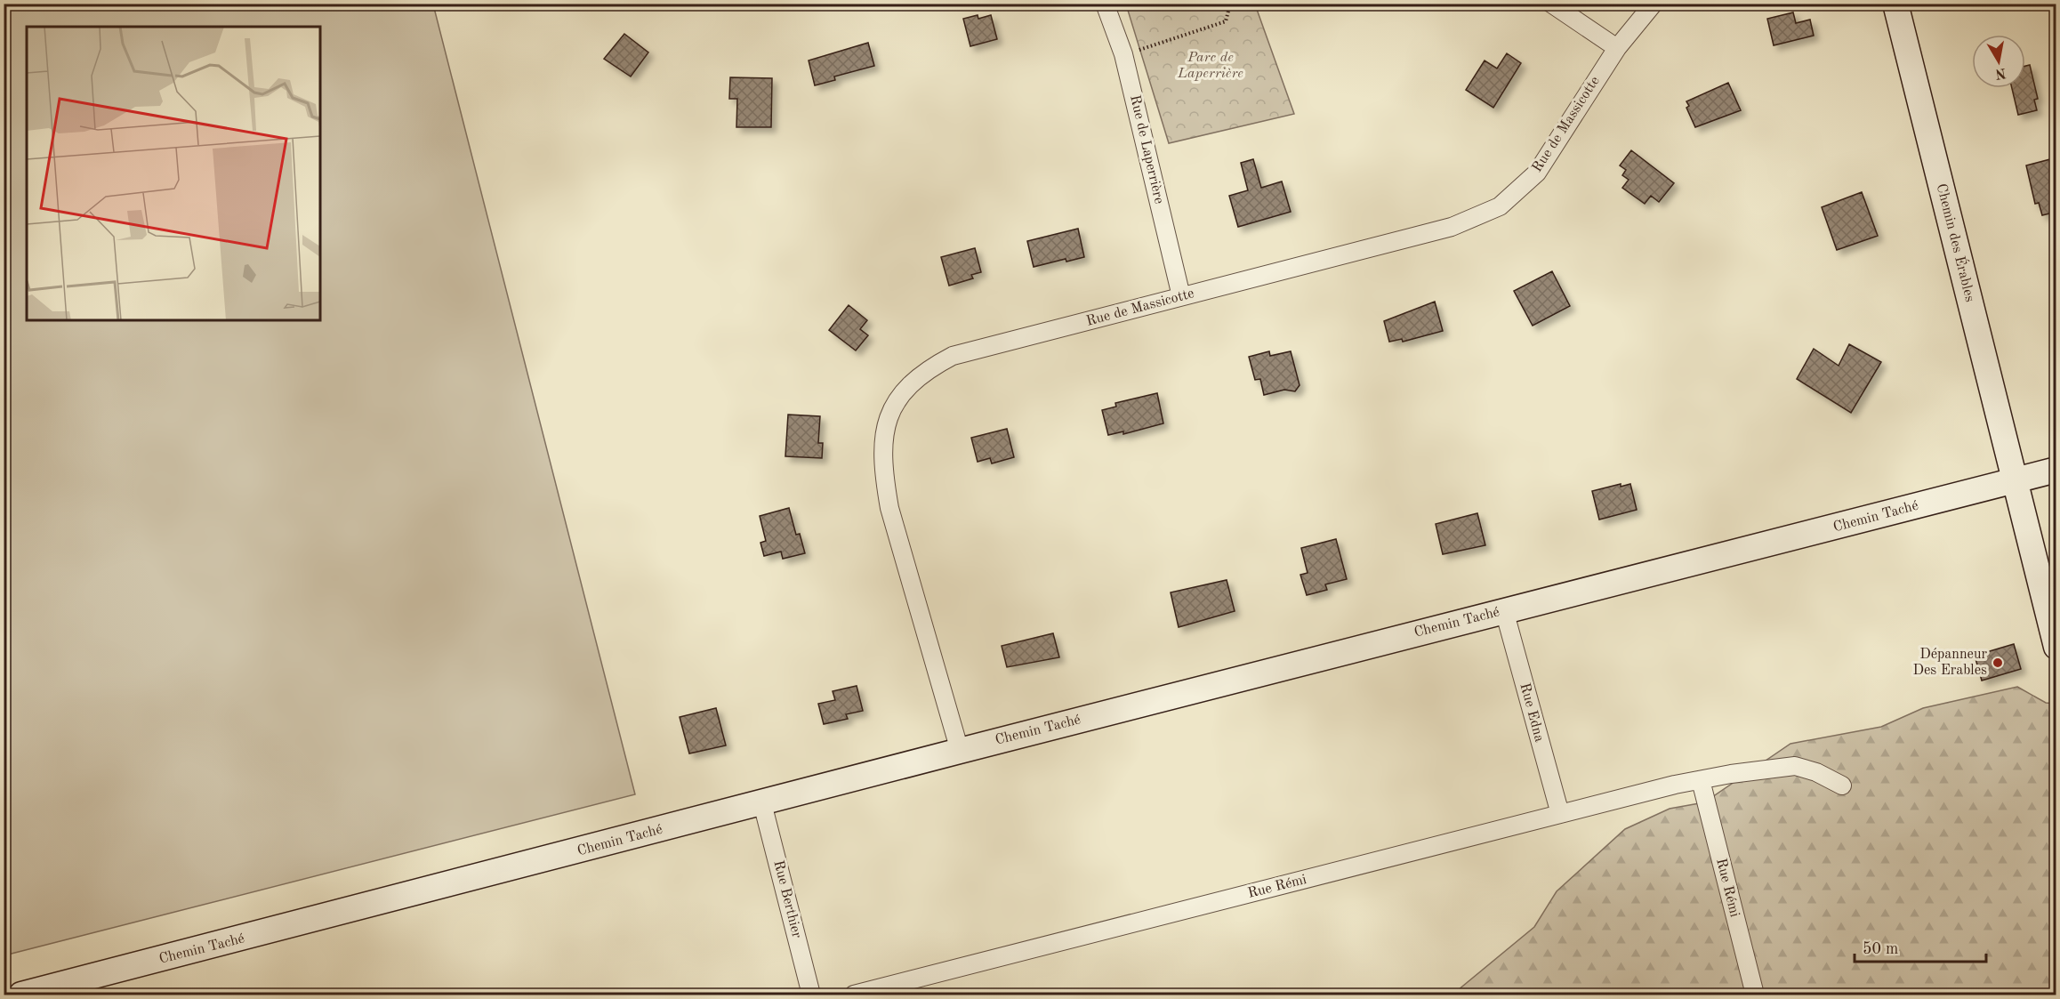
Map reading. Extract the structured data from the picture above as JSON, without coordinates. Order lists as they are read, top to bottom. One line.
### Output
{"streets":{"street":["Rue de Massicotte","Rue de Laperrière","Chemin des Érables","Chemin Taché","Rue Edna","Rue Rémi","Rue Berthier"]},"crossings":[["Rue de Massicotte","Rue de Laperrière"],["Rue de Massicotte","Chemin Taché"],["Chemin des Érables","Chemin Taché"],["Chemin Taché","Rue Edna"],["Chemin Taché","Rue Berthier"],["Rue Edna","Rue Rémi"]],"parks":["Parc de Laperrière"],"places":["Dépanneur Des Erables"],"scale_bar":"50 m","north":"bottom"}
